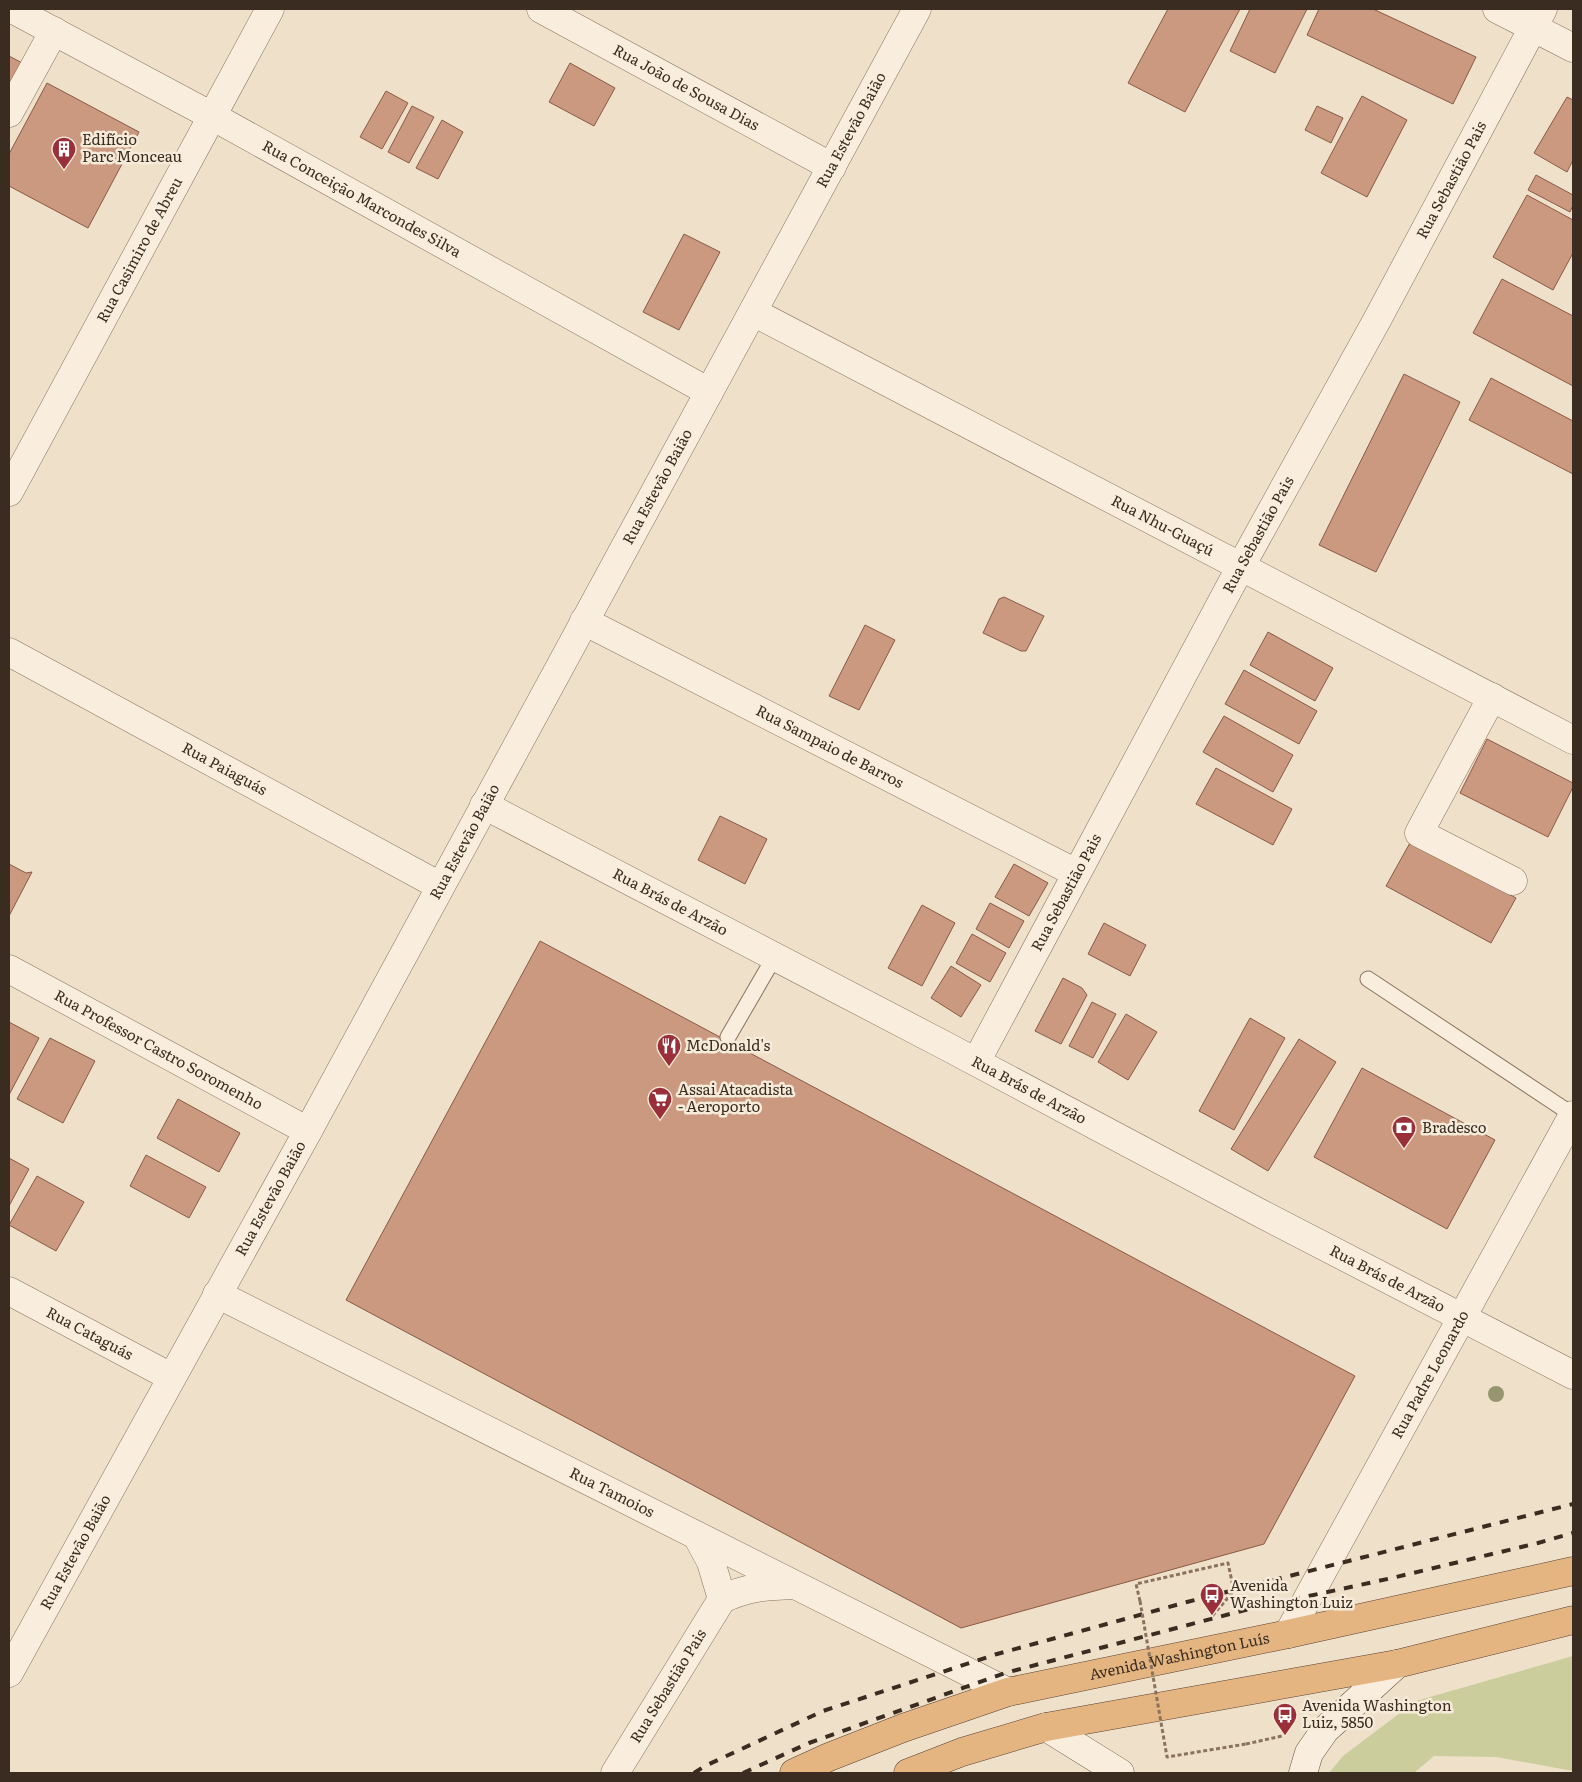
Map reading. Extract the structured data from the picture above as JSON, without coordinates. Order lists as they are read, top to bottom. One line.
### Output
{"streets":{"highway":["Avenida Washington Luís"],"street":["Rua João de Sousa Dias","Rua Estevão Baião","Rua Sebastião Pais","Rua Conceição Marcondes Silva","Rua Casimiro de Abreu","Rua Nhu-Guaçú","Rua Sampaio de Barros","Rua Paiaguás","Rua Brás de Arzão","Rua Professor Castro Soromenho","Rua Cataguás","Rua Padre Leonardo","Rua Tamoios"]},"crossings":[["Rua João de Sousa Dias","Rua Estevão Baião"],["Rua Estevão Baião","Rua Conceição Marcondes Silva"],["Rua Estevão Baião","Rua Nhu-Guaçú"],["Rua Estevão Baião","Rua Sampaio de Barros"],["Rua Estevão Baião","Rua Paiaguás"],["Rua Estevão Baião","Rua Brás de Arzão"],["Rua Estevão Baião","Rua Professor Castro Soromenho"],["Rua Estevão Baião","Rua Cataguás"],["Rua Estevão Baião","Rua Tamoios"],["Rua Sebastião Pais","Rua Nhu-Guaçú"],["Rua Sebastião Pais","Rua Sampaio de Barros"],["Rua Sebastião Pais","Rua Brás de Arzão"],["Rua Conceição Marcondes Silva","Rua Casimiro de Abreu"],["Rua Brás de Arzão","Rua Padre Leonardo"],["Rua Padre Leonardo","Avenida Washington Luís"],["Rua Tamoios","Avenida Washington Luís"]],"places":{"building":["Edifício Parc Monceau"],"restaurant":["McDonald's"],"supermarket":["Assai Atacadista - Aeroporto"],"bank":["Bradesco"],"bus stop":["Avenida Washington Luiz","Avenida Washington Luiz, 5850"]}}
